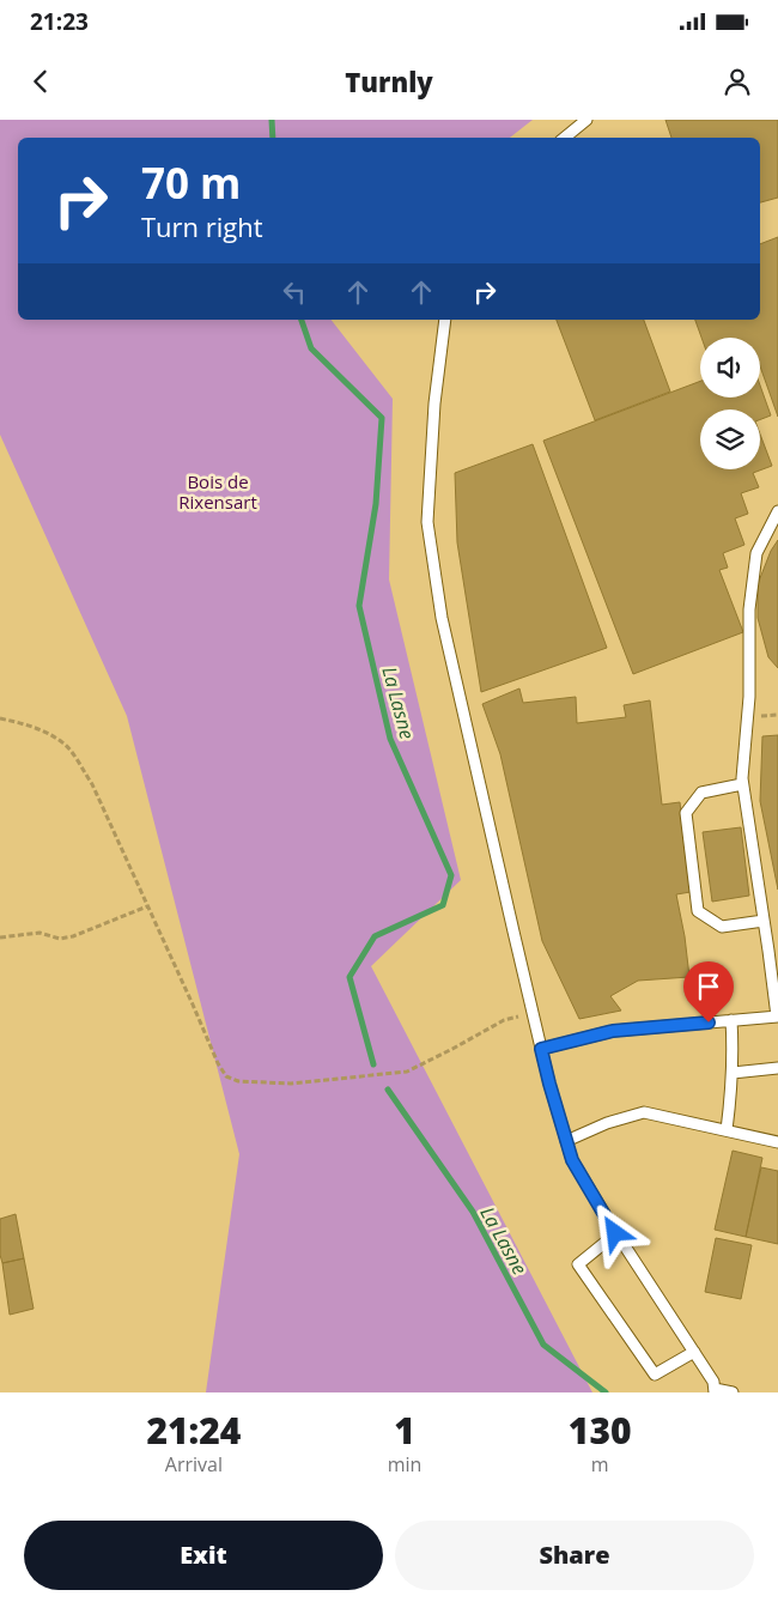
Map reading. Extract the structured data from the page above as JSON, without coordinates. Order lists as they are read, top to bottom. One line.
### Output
{"water":["La Lasne"],"parks":["Bois de Rixensart"],"page":{"status":"21:23","header":"Turnly","turn":["70 m","Turn right"],"eta":["21:24","Arrival","1","min","130","m"],"buttons":["Exit","Share"]}}
